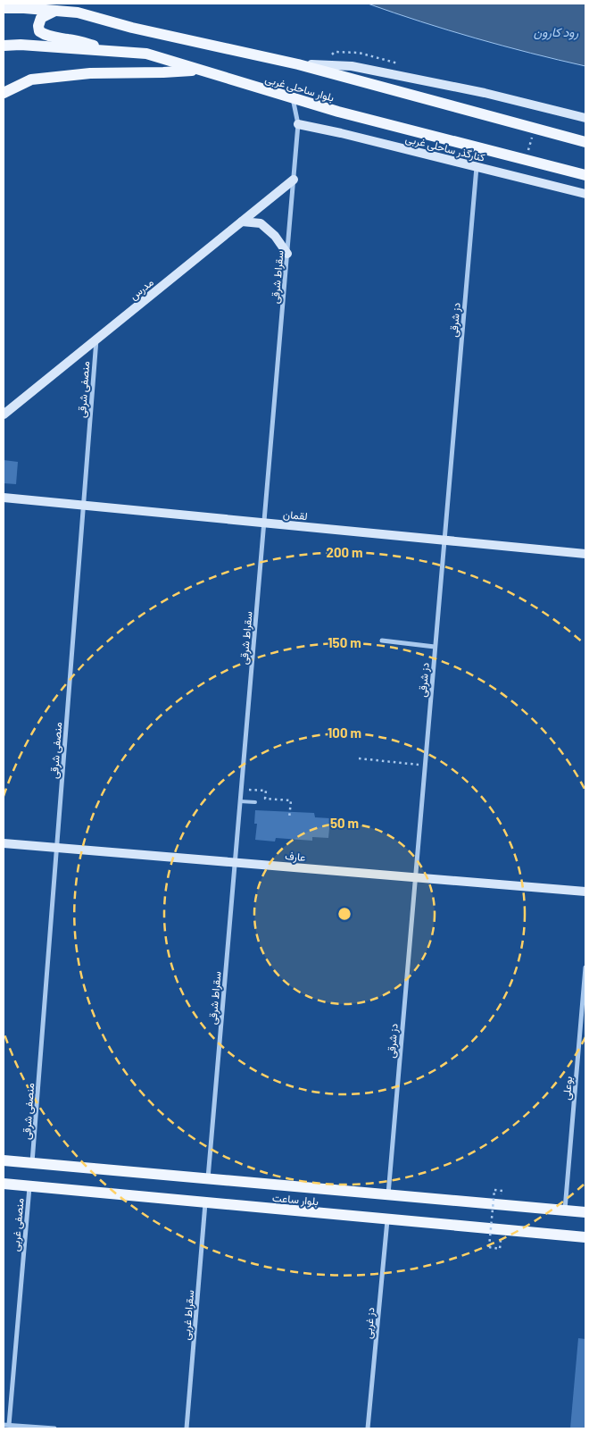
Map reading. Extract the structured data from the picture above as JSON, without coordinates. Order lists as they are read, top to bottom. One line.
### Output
{"streets":{"main road":["بلوار ساحلی غربی","بلوار ساعت"],"street":["کنارگذر ساحلی غربی","سقراط شرقی","مدرس","دز شرقی","منصفی شرقی","لقمان","عارف","بوعلی","منصفی غربی","سقراط غربی","دز غربی"]},"crossings":[["بلوار ساحلی غربی","سقراط شرقی"],["کنارگذر ساحلی غربی","سقراط شرقی"],["کنارگذر ساحلی غربی","دز شرقی"],["سقراط شرقی","مدرس"],["سقراط شرقی","لقمان"],["سقراط شرقی","عارف"],["سقراط شرقی","بلوار ساعت"],["مدرس","منصفی شرقی"],["دز شرقی","لقمان"],["دز شرقی","عارف"],["دز شرقی","بلوار ساعت"],["منصفی شرقی","لقمان"],["منصفی شرقی","عارف"],["منصفی شرقی","بلوار ساعت"],["بوعلی","بلوار ساعت"],["بلوار ساعت","منصفی غربی"],["بلوار ساعت","سقراط غربی"],["بلوار ساعت","دز غربی"]],"water":["رود کارون"],"rings":["200 m","150 m","100 m","50 m"]}
